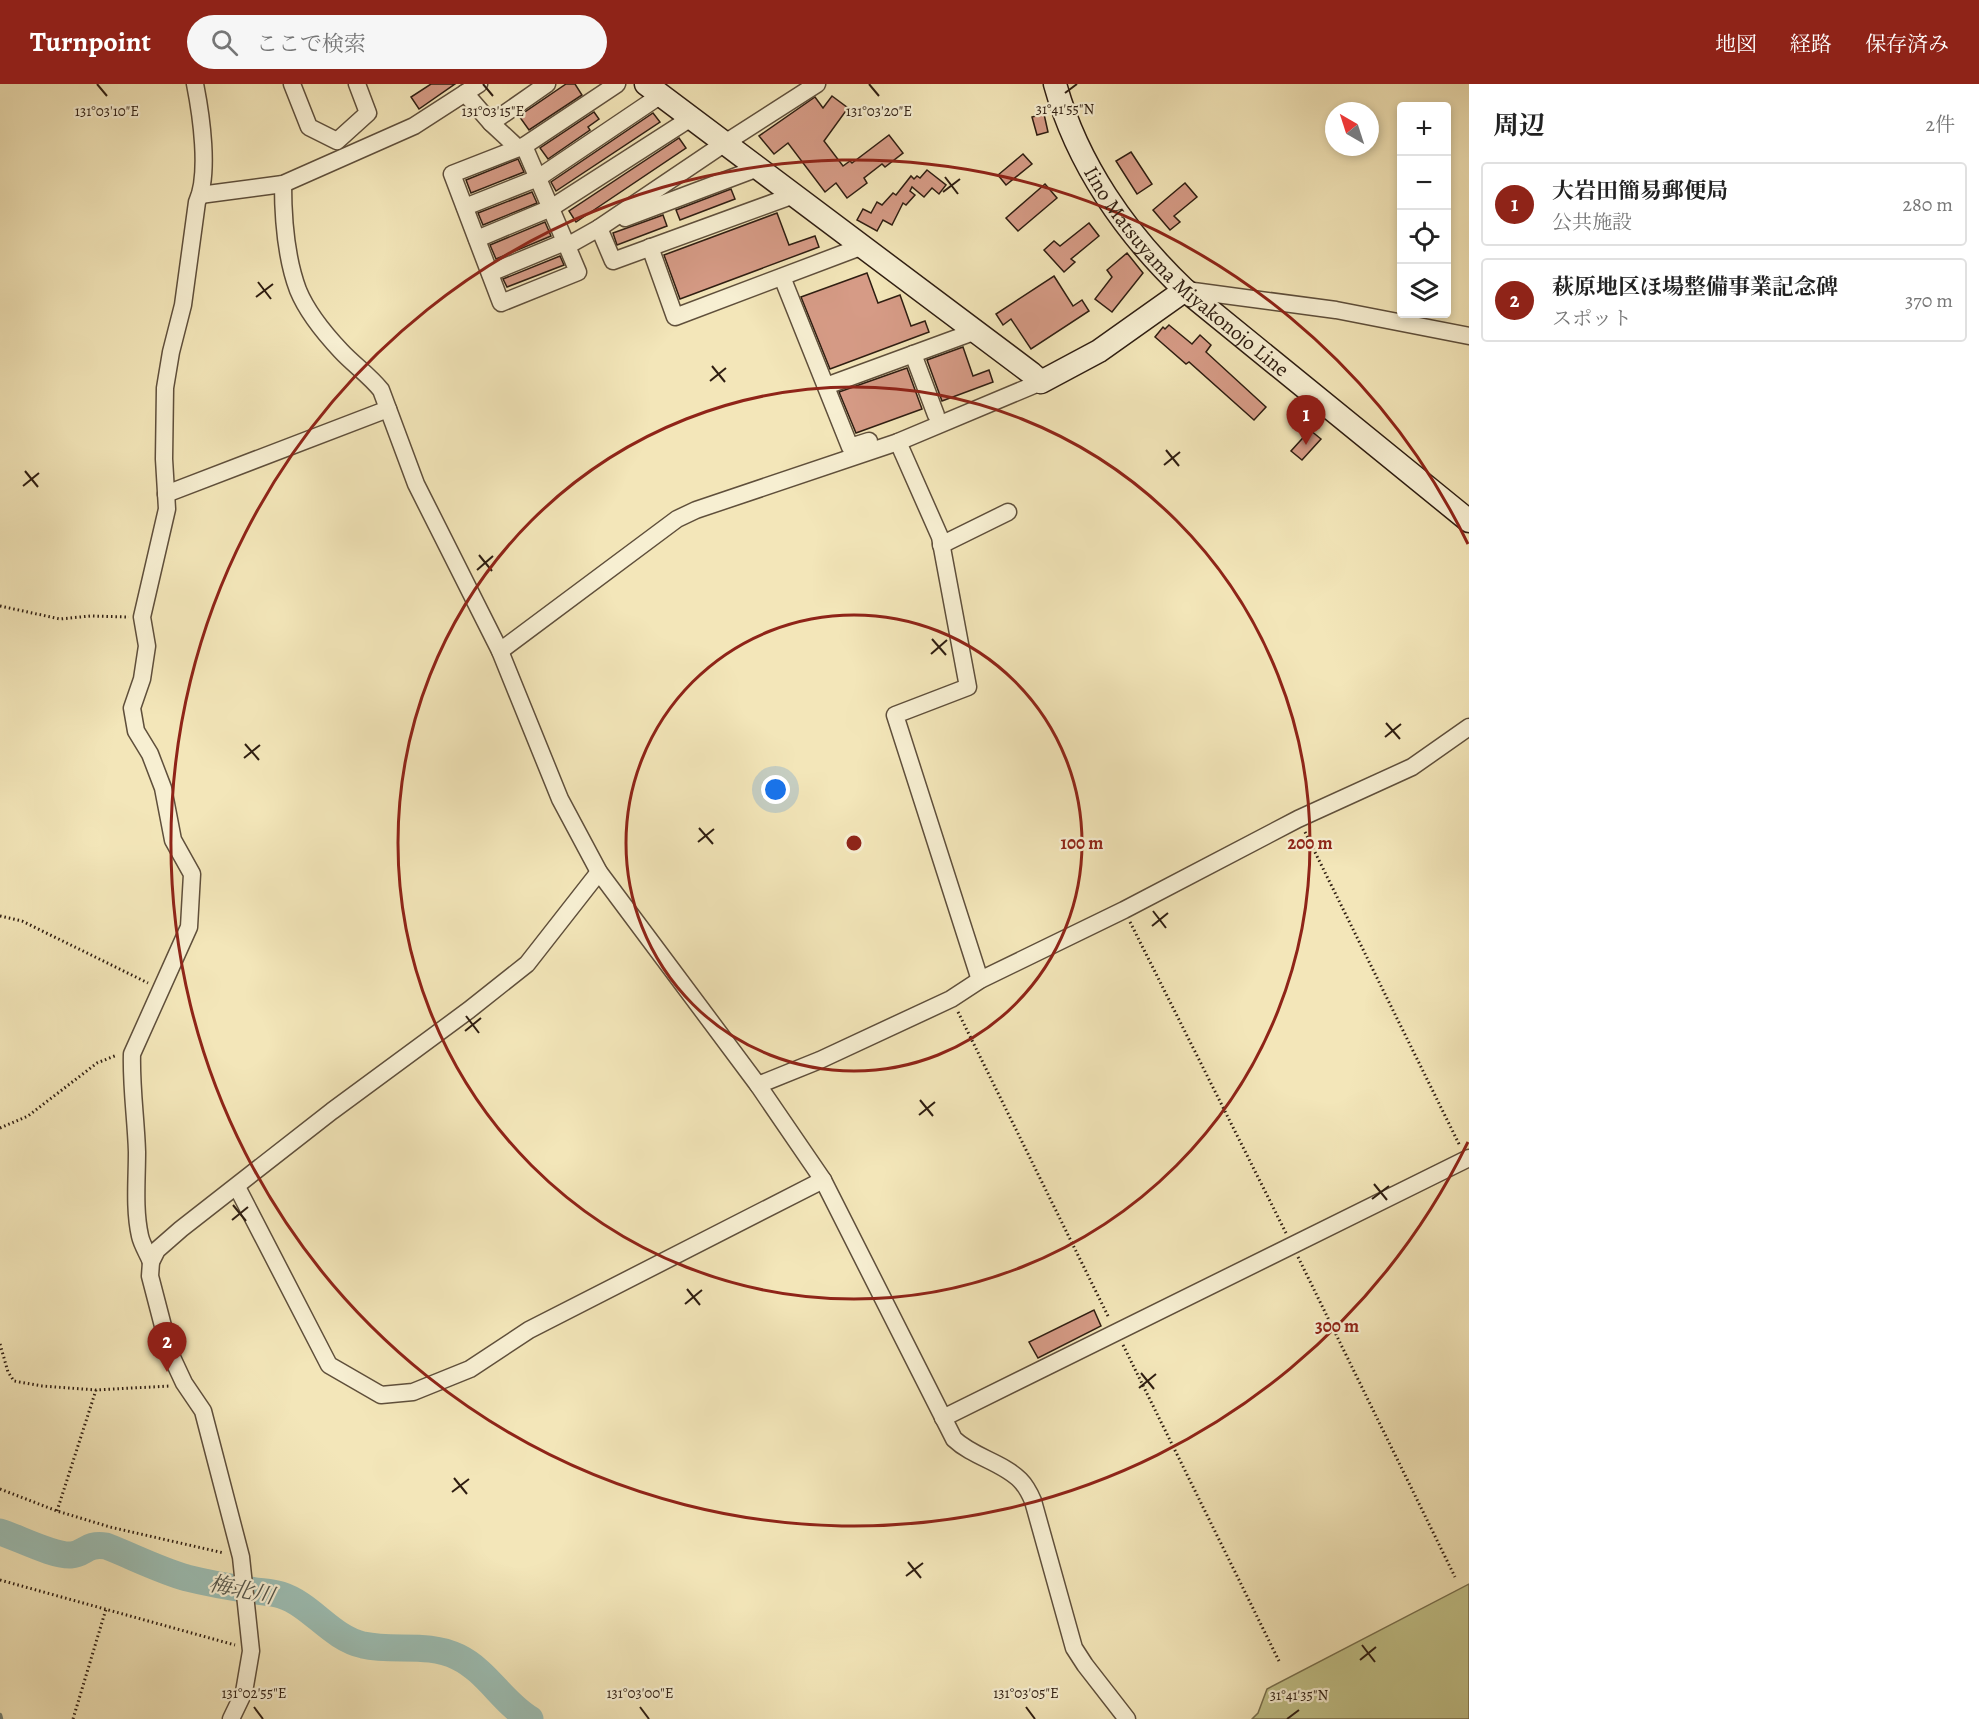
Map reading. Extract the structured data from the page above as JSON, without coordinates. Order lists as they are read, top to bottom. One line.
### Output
{"streets":{"street":["Iino Matsuyama Miyakonojo Line"]},"water":["梅北川"],"north":"top left","page":{"header":"Turnpoint","search":"ここで検索","nav":["地図","経路","保存済み"],"heading":["周辺","2件"],"map_buttons":["+","−"],"list":[{"mark":"1","name":"大岩田簡易郵便局","note":"公共施設","value":"280 m"},{"mark":"2","name":"萩原地区ほ場整備事業記念碑","note":"スポット","value":"370 m"}],"pins":["1","2"]},"coordinates":["31°41'55\"N","131°03'10\"E","131°03'15\"E","131°03'20\"E","131°02'55\"E","131°03'00\"E","131°03'05\"E","31°41'35\"N"],"rings":["100 m","200 m","300 m"]}
